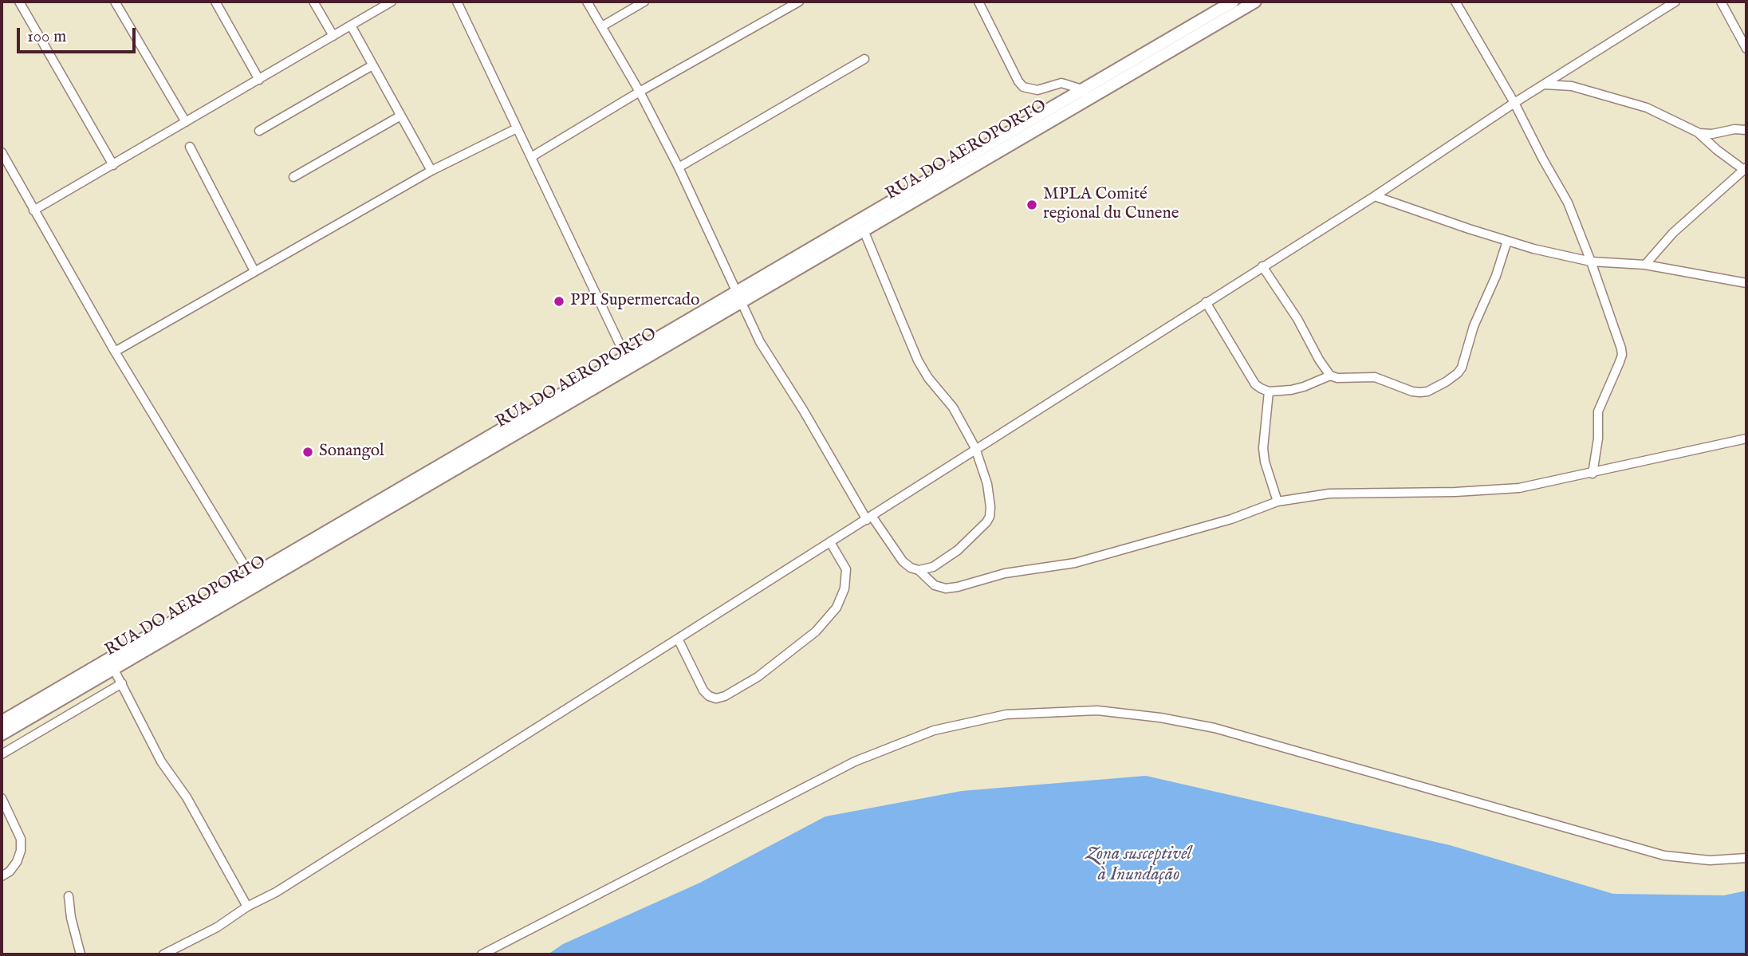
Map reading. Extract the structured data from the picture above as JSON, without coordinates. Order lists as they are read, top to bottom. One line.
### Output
{"streets":{"main road":["RUA DO AEROPORTO"]},"water":["Zona susceptivél à Inundação"],"places":["MPLA Comité regional du Cunene","PPI Supermercado","Sonangol"],"scale_bar":"100 m"}
